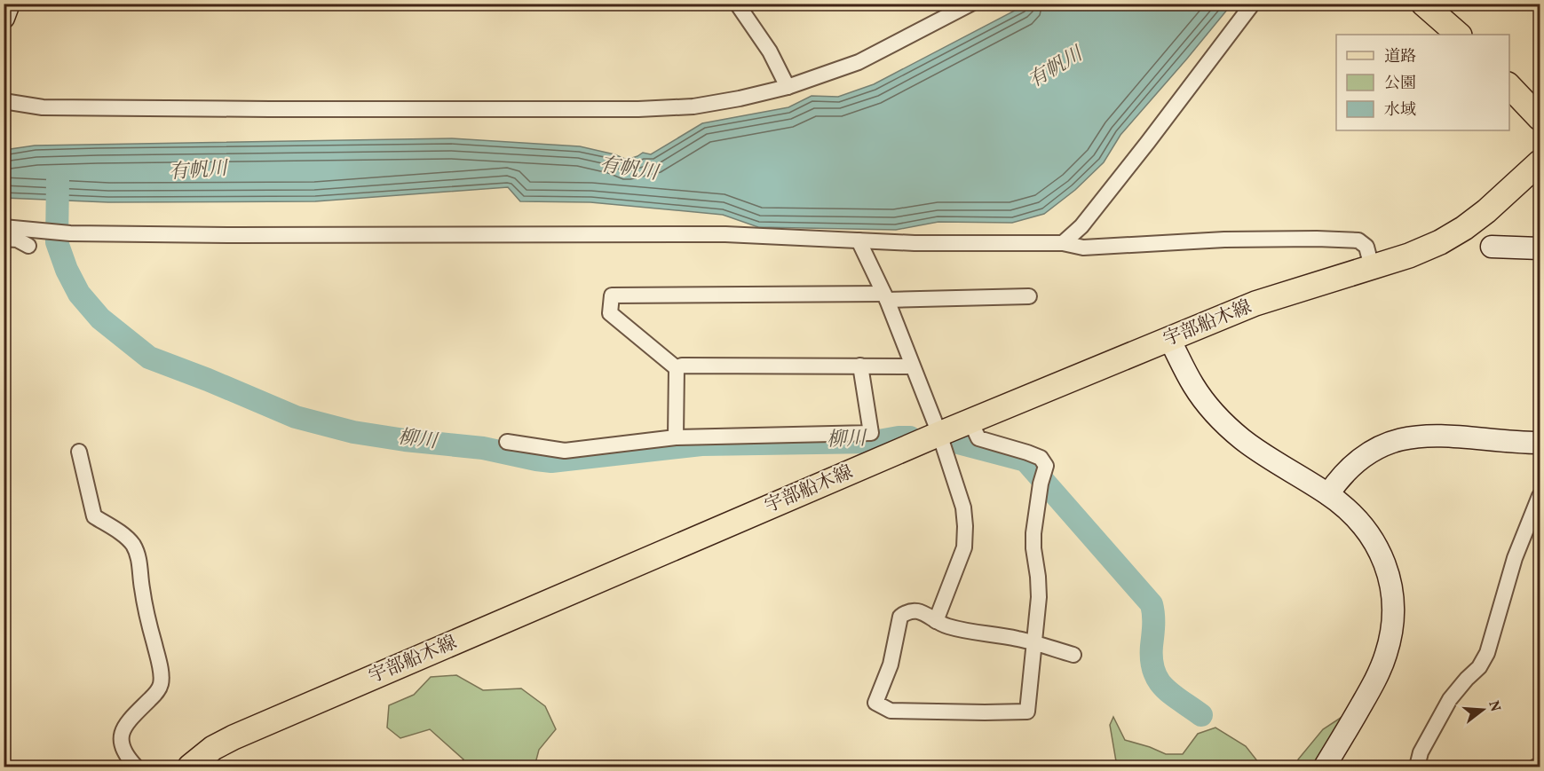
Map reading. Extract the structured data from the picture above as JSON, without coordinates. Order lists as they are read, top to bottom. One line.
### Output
{"streets":{"main road":["宇部船木線"]},"water":["有帆川","柳川"],"legend":["道路","公園","水域"],"north":"right"}
